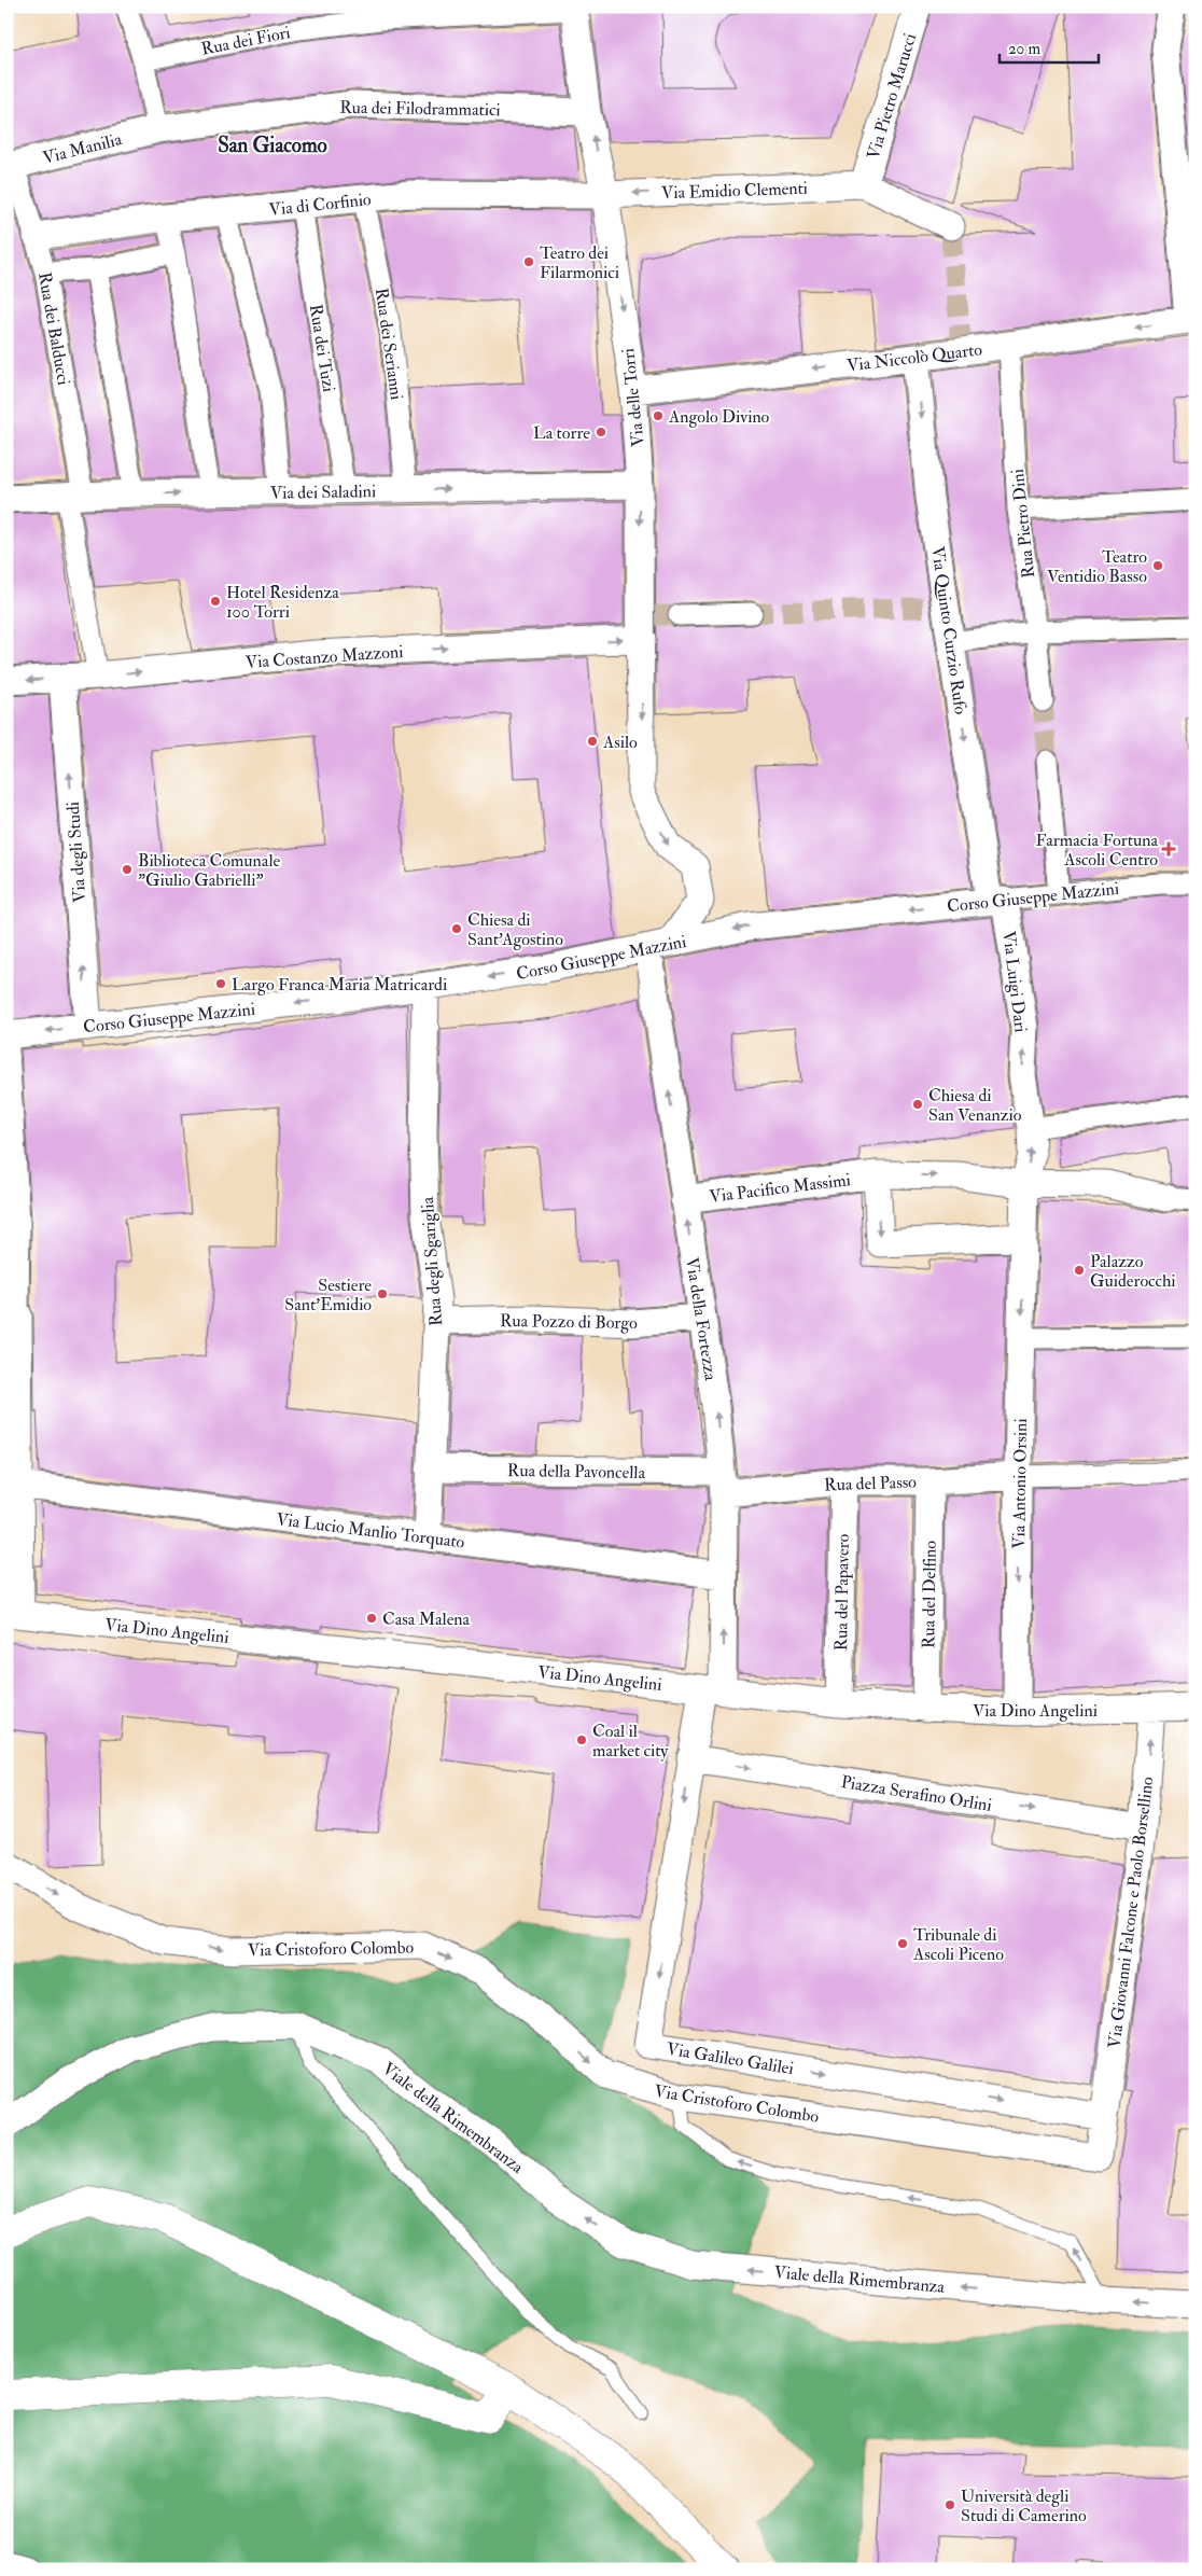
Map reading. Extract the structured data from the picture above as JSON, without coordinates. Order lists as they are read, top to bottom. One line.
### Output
{"streets":{"street":["Rua dei Fiori","Via Pietro Marucci","Rua dei Filodrammatici","Via Manilia","Via Emidio Clementi","Via di Corfinio","Rua dei Balducci","Rua dei Serianni","Rua dei Tuzi","Via Niccolò Quarto","Via delle Torri","Via dei Saladini","Rua Pietro Dini","Via Quinto Curzio Rufo","Via Costanzo Mazzoni","Via degli Studi","Corso Giuseppe Mazzini","Via Luigi Dari","Via Pacifico Massimi","Rua degli Sgariglia","Via della Fortezza","Rua Pozzo di Borgo","Rua della Pavoncella","Rua del Passo","Via Antonio Orsini","Via Lucio Manlio Torquato","Rua del Papavero","Rua del Delfino","Via Dino Angelini","Piazza Serafino Orlini","Via Giovanni Falcone e Paolo Borsellino","Via Cristoforo Colombo","Via Galileo Galilei","Viale della Rimembranza"]},"crossings":[["Rua dei Fiori","Via delle Torri"],["Via Pietro Marucci","Via Emidio Clementi"],["Rua dei Filodrammatici","Via Manilia"],["Rua dei Filodrammatici","Via delle Torri"],["Via Manilia","Rua dei Balducci"],["Via Emidio Clementi","Via di Corfinio"],["Via Emidio Clementi","Via delle Torri"],["Via di Corfinio","Rua dei Balducci"],["Via di Corfinio","Rua dei Serianni"],["Via di Corfinio","Rua dei Tuzi"],["Via di Corfinio","Via delle Torri"],["Rua dei Balducci","Via dei Saladini"],["Rua dei Balducci","Via Costanzo Mazzoni"],["Rua dei Serianni","Via dei Saladini"],["Rua dei Tuzi","Via dei Saladini"],["Via Niccolò Quarto","Via delle Torri"],["Via Niccolò Quarto","Rua Pietro Dini"],["Via Niccolò Quarto","Via Quinto Curzio Rufo"],["Via delle Torri","Via dei Saladini"],["Via delle Torri","Via Costanzo Mazzoni"],["Via delle Torri","Corso Giuseppe Mazzini"],["Via Quinto Curzio Rufo","Corso Giuseppe Mazzini"],["Via Quinto Curzio Rufo","Via Luigi Dari"],["Via Costanzo Mazzoni","Via degli Studi"],["Via degli Studi","Corso Giuseppe Mazzini"],["Corso Giuseppe Mazzini","Via Luigi Dari"],["Corso Giuseppe Mazzini","Rua degli Sgariglia"],["Corso Giuseppe Mazzini","Via della Fortezza"],["Via Luigi Dari","Via Pacifico Massimi"],["Via Luigi Dari","Via Antonio Orsini"],["Via Pacifico Massimi","Via della Fortezza"],["Via Pacifico Massimi","Via Antonio Orsini"],["Rua degli Sgariglia","Rua Pozzo di Borgo"],["Rua degli Sgariglia","Rua della Pavoncella"],["Rua degli Sgariglia","Via Lucio Manlio Torquato"],["Via della Fortezza","Rua Pozzo di Borgo"],["Via della Fortezza","Rua della Pavoncella"],["Via della Fortezza","Rua del Passo"],["Via della Fortezza","Via Lucio Manlio Torquato"],["Via della Fortezza","Via Dino Angelini"],["Via della Fortezza","Via Galileo Galilei"],["Rua della Pavoncella","Rua del Passo"],["Rua del Passo","Via Antonio Orsini"],["Rua del Passo","Rua del Papavero"],["Rua del Passo","Rua del Delfino"],["Via Antonio Orsini","Via Dino Angelini"],["Rua del Papavero","Via Dino Angelini"],["Rua del Delfino","Via Dino Angelini"],["Via Dino Angelini","Via Giovanni Falcone e Paolo Borsellino"],["Via Dino Angelini","Via Galileo Galilei"],["Piazza Serafino Orlini","Via Giovanni Falcone e Paolo Borsellino"],["Piazza Serafino Orlini","Via Galileo Galilei"],["Via Giovanni Falcone e Paolo Borsellino","Via Cristoforo Colombo"],["Via Giovanni Falcone e Paolo Borsellino","Via Galileo Galilei"],["Via Cristoforo Colombo","Via Galileo Galilei"]],"one_way":["Via Emidio Clementi","Via dei Saladini","Via Quinto Curzio Rufo","Via Costanzo Mazzoni","Via degli Studi","Corso Giuseppe Mazzini","Via Luigi Dari","Via della Fortezza","Via Antonio Orsini","Piazza Serafino Orlini","Via Cristoforo Colombo"],"districts":["San Giacomo"],"places":{"other":["Teatro dei Filarmonici","Angolo Divino","La torre","Teatro Ventidio Basso","Hotel Residenza 100 Torri","Asilo","Biblioteca Comunale \"Giulio Gabrielli\"","Chiesa di Sant'Agostino","Largo Franca Maria Matricardi","Chiesa di San Venanzio","Palazzo Guiderocchi","Sestiere Sant'Emidio","Casa Malena","Coal il market city","Tribunale di Ascoli Piceno","Università degli Studi di Camerino"],"health":["Farmacia Fortuna Ascoli Centro"]},"scale_bar":"20 m"}
